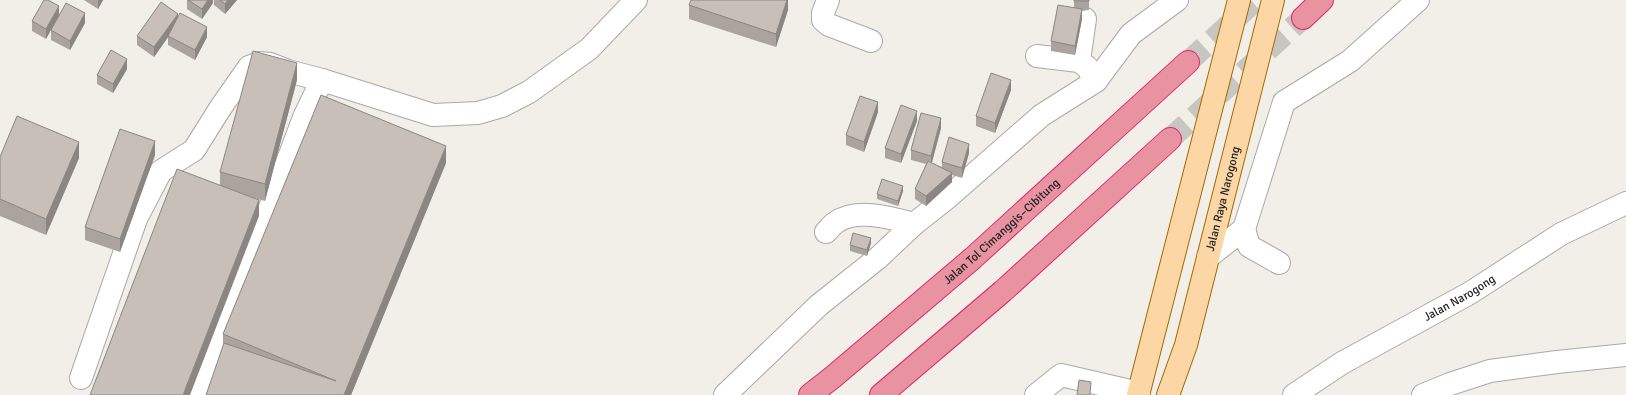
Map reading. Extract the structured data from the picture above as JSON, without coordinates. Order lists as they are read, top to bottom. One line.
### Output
{"streets":{"highway":["Jalan Tol Cimanggis–Cibitung"],"main road":["Jalan Raya Narogong"],"street":["Jalan Narogong"]}}
